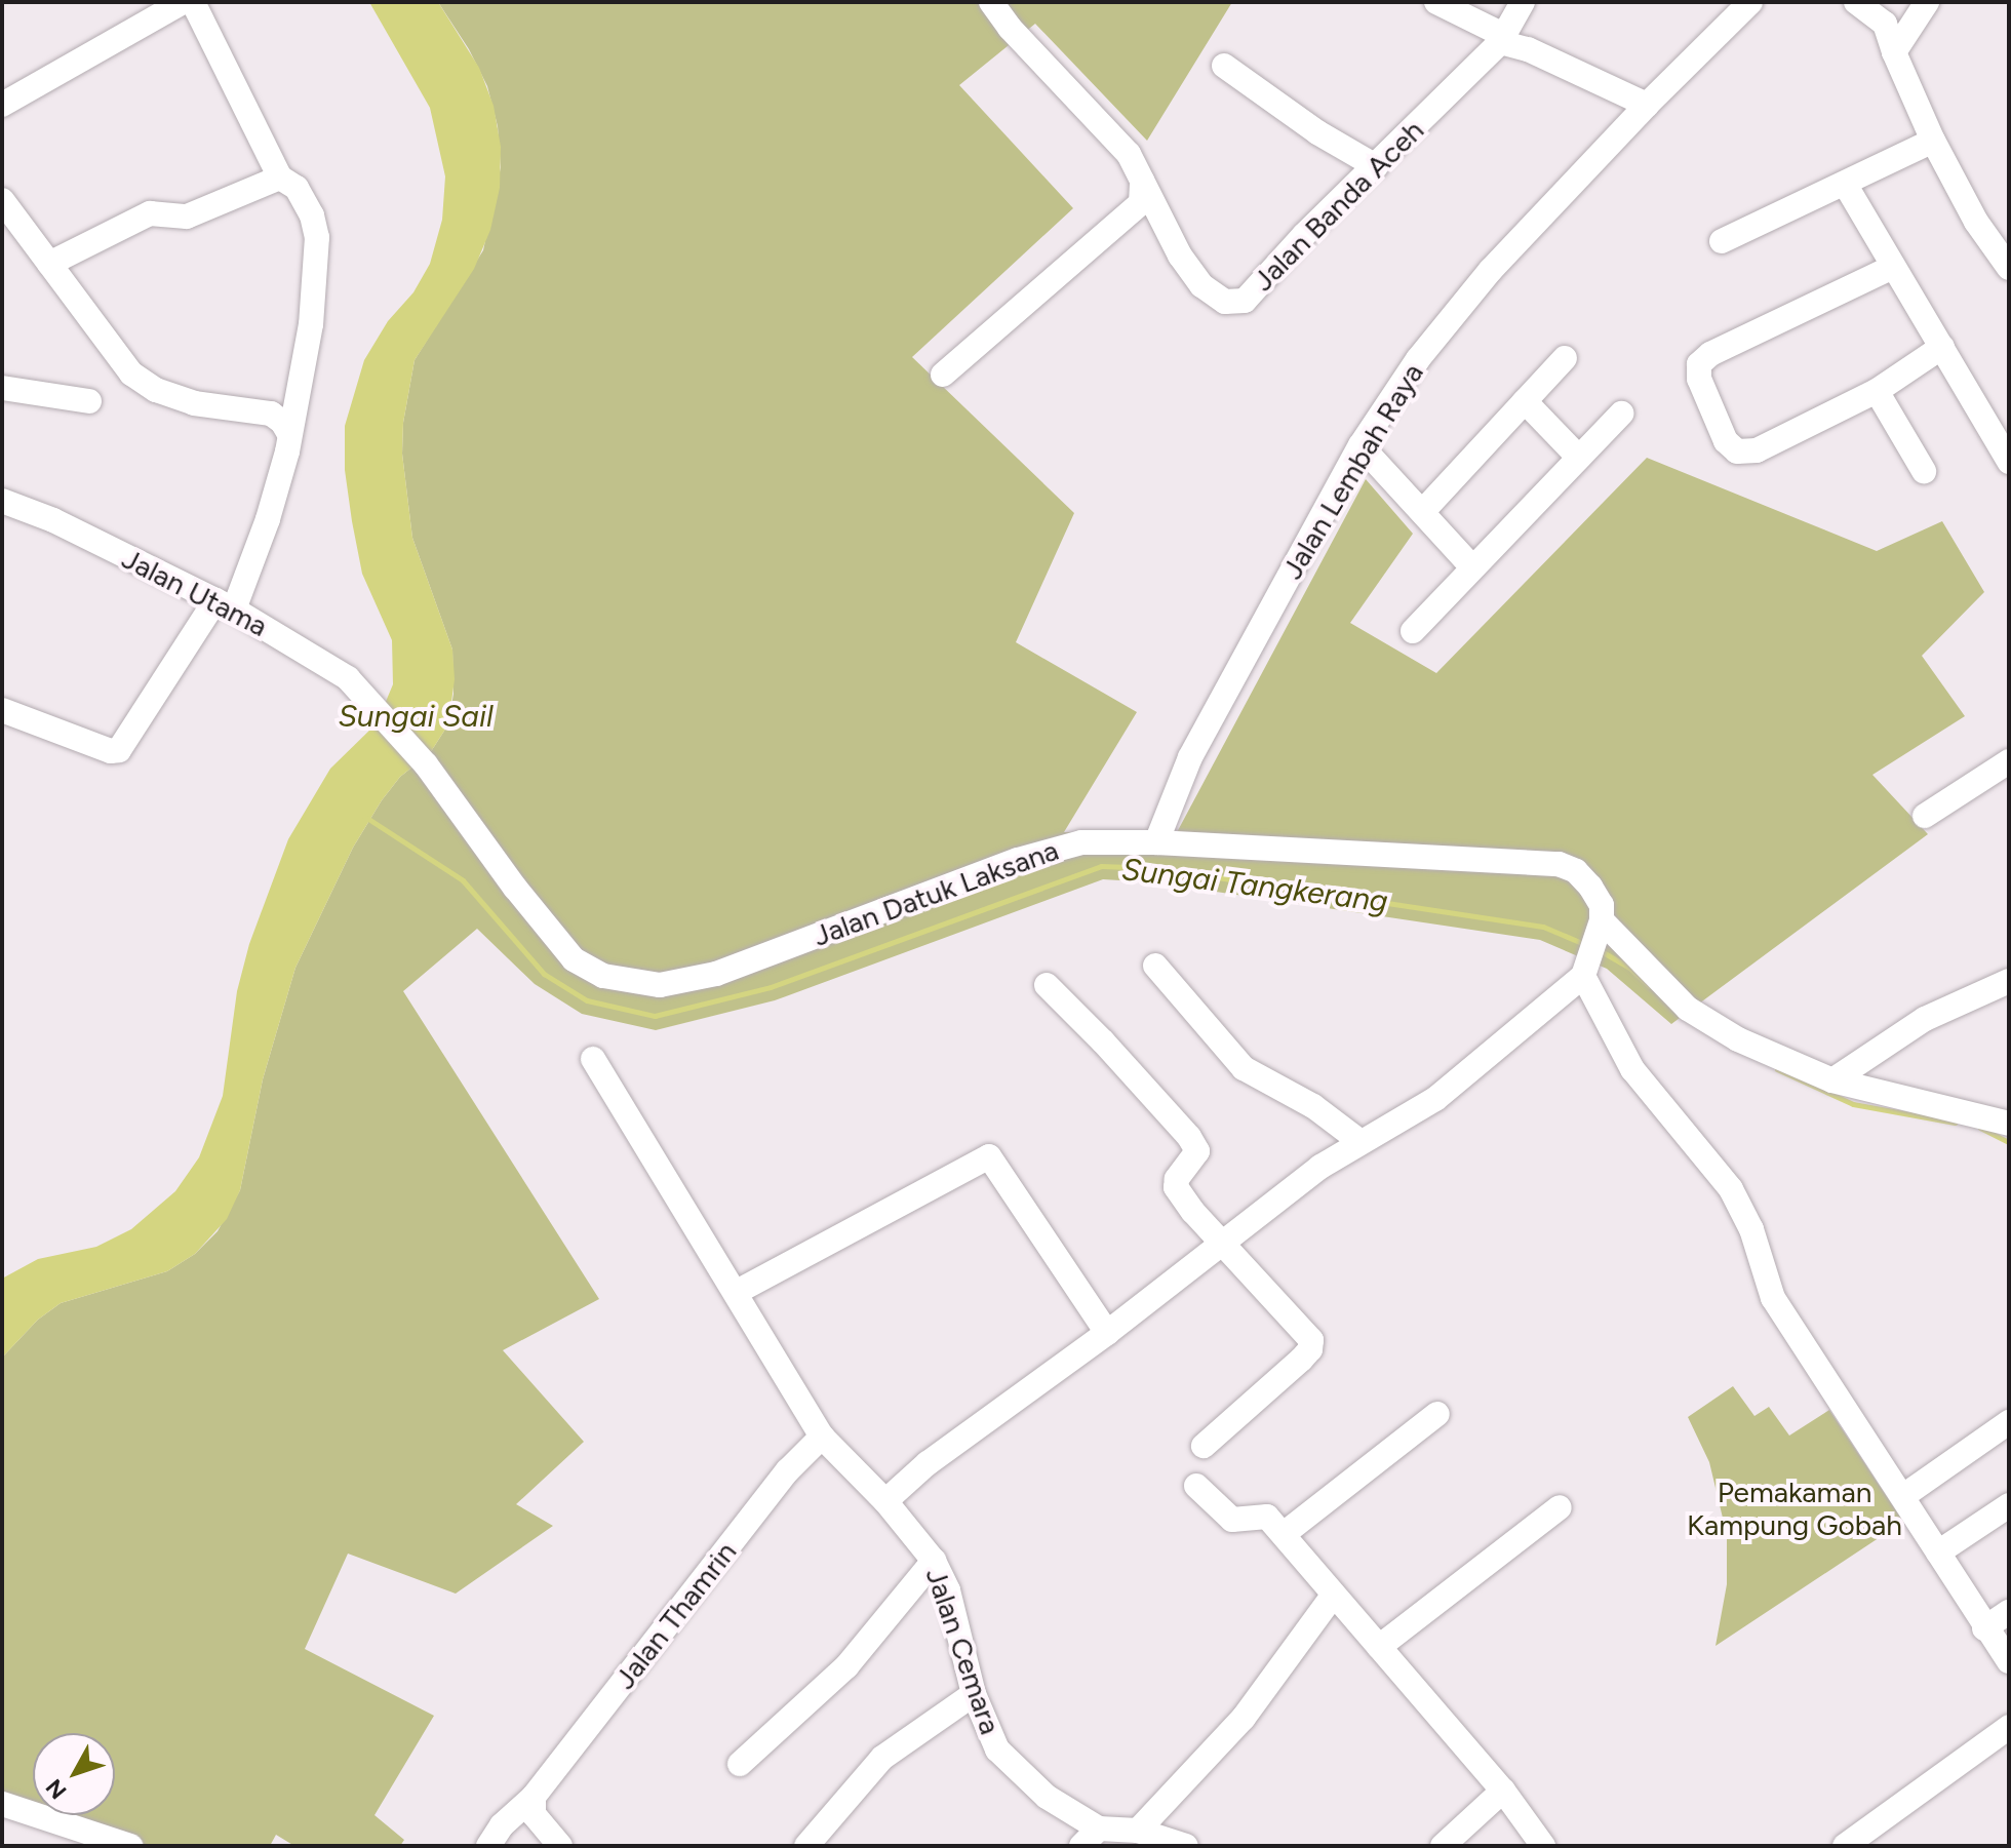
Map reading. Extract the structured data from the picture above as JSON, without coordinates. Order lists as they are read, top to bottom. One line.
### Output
{"streets":{"street":["Jalan Banda Aceh","Jalan Lembah Raya","Jalan Utama","Jalan Datuk Laksana","Jalan Thamrin","Jalan Cemara"]},"crossings":[["Jalan Lembah Raya","Jalan Datuk Laksana"],["Jalan Utama","Jalan Datuk Laksana"],["Jalan Thamrin","Jalan Cemara"]],"water":["Sungai Sail","Sungai Tangkerang"],"parks":["Pemakaman Kampung Gobah"],"north":"bottom left"}
